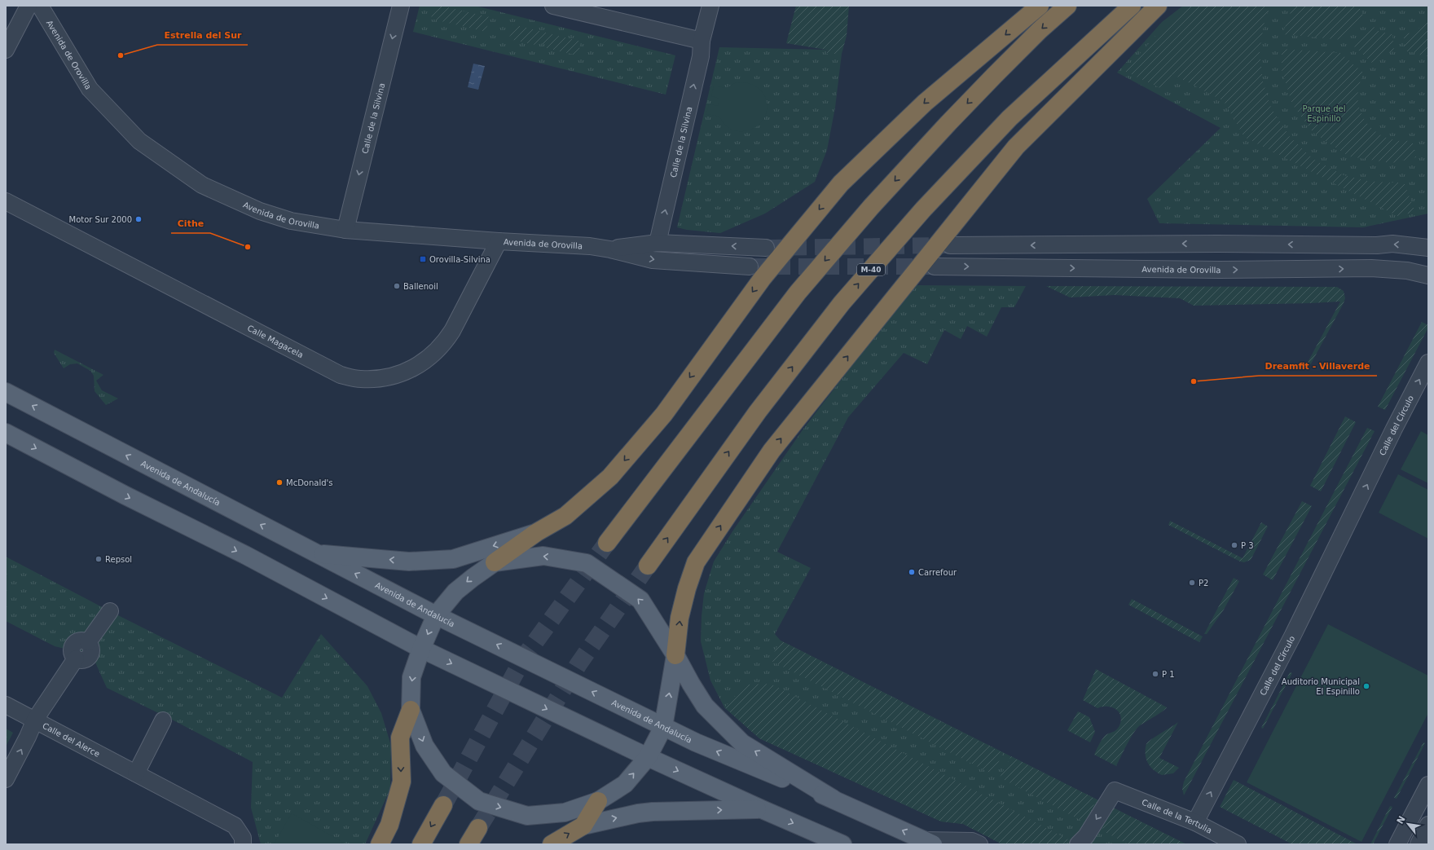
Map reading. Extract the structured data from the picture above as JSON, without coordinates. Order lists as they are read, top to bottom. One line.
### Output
{"streets":{"highway":["M-40"],"main road":["Avenida de Andalucía"],"street":["Avenida de Orovilla","Calle de la Silvina","Calle Magacela","Calle del Círculo","Calle del Alerce","Calle de la Tertulia"]},"crossings":[["Avenida de Orovilla","Calle de la Silvina"],["Avenida de Orovilla","Calle Magacela"],["Calle del Círculo","Calle de la Tertulia"]],"parks":["Parque del Espinillo"],"places":{"other":["Estrella del Sur","Motor Sur 2000","Cithe","Ballenoil","Dreamfit - Villaverde","McDonald's","P 3","Repsol","Carrefour","P2","P 1","Auditorio Municipal El Espinillo"],"transit":["Orovilla-Silvina"]},"north":"top left"}
